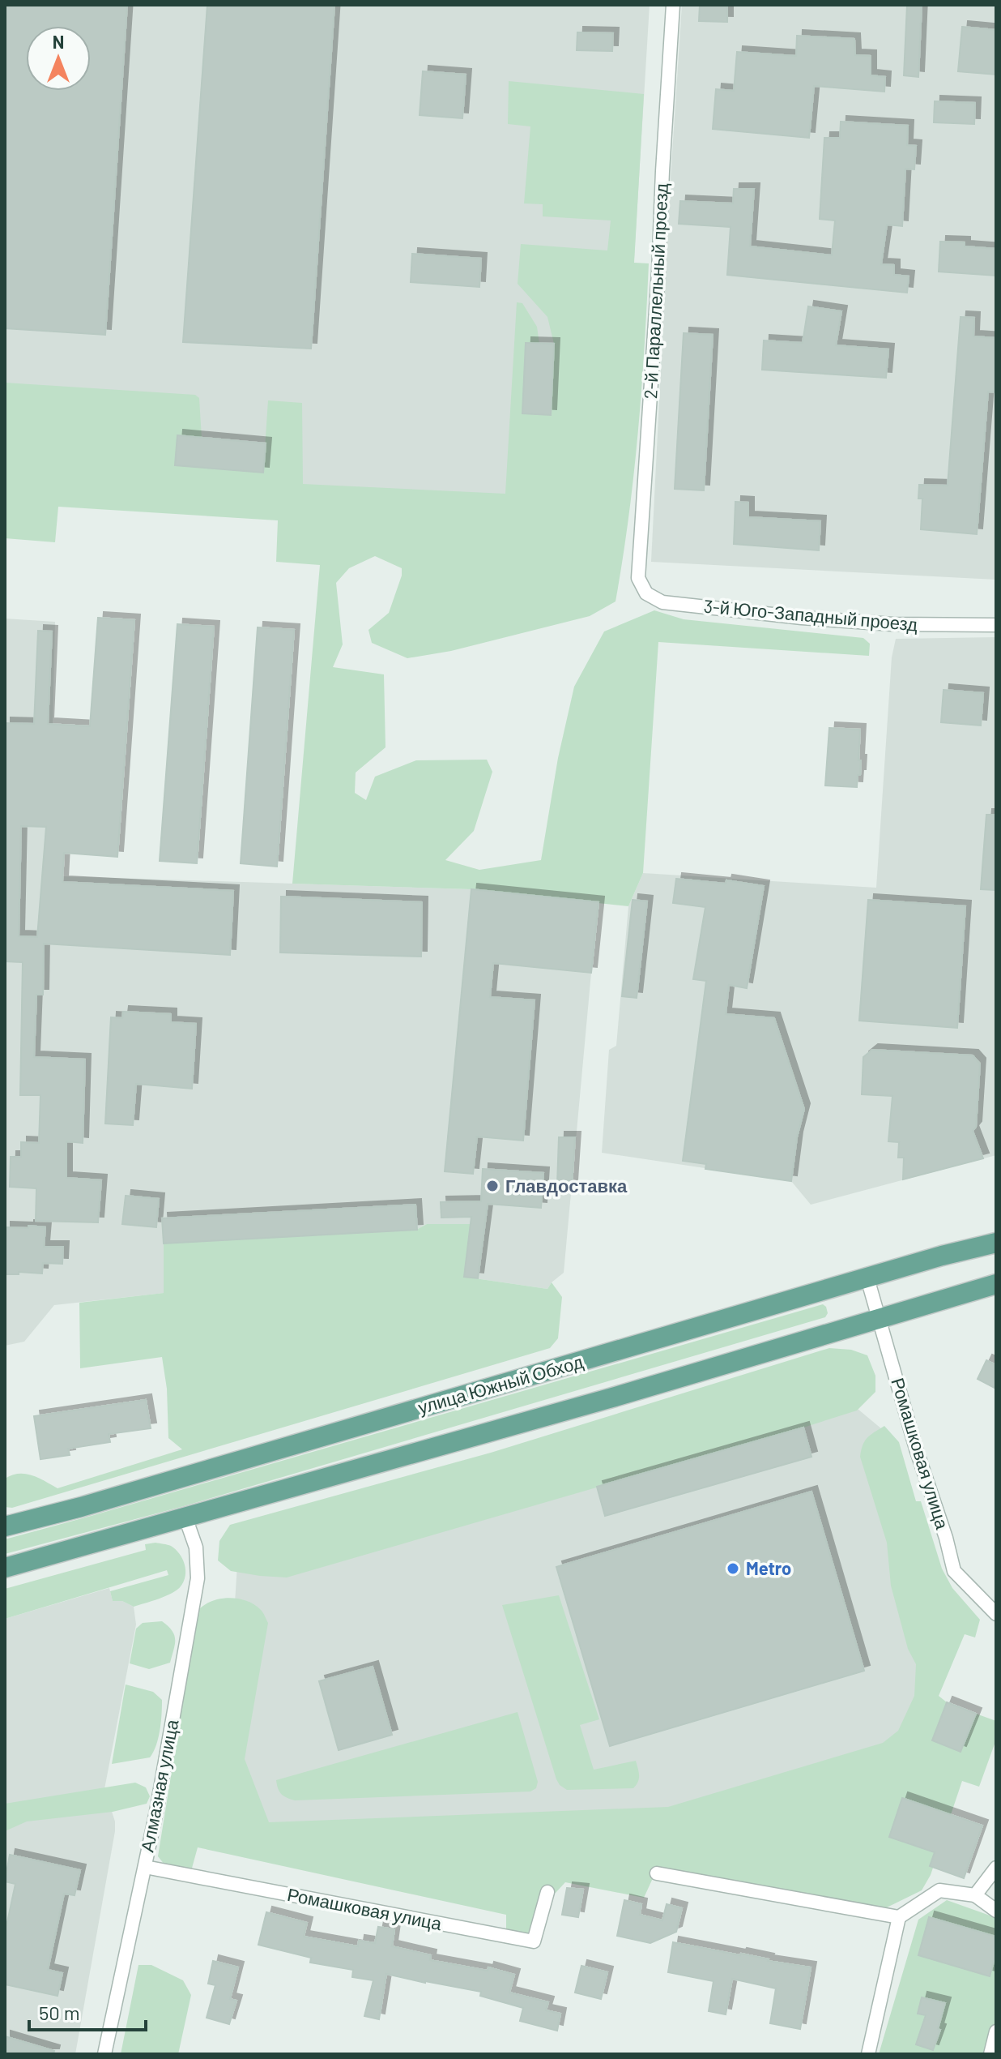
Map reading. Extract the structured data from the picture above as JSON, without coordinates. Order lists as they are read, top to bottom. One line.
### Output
{"streets":{"main road":["улица Южный Обход"],"street":["2-й Параллельный проезд","3-й Юго-Западный проезд","Ромашковая улица","Алмазная улица"]},"crossings":[["2-й Параллельный проезд","3-й Юго-Западный проезд"],["улица Южный Обход","Ромашковая улица"],["Ромашковая улица","Алмазная улица"]],"places":["Главдоставка","Metro"],"scale_bar":"50 m","north":"top"}
